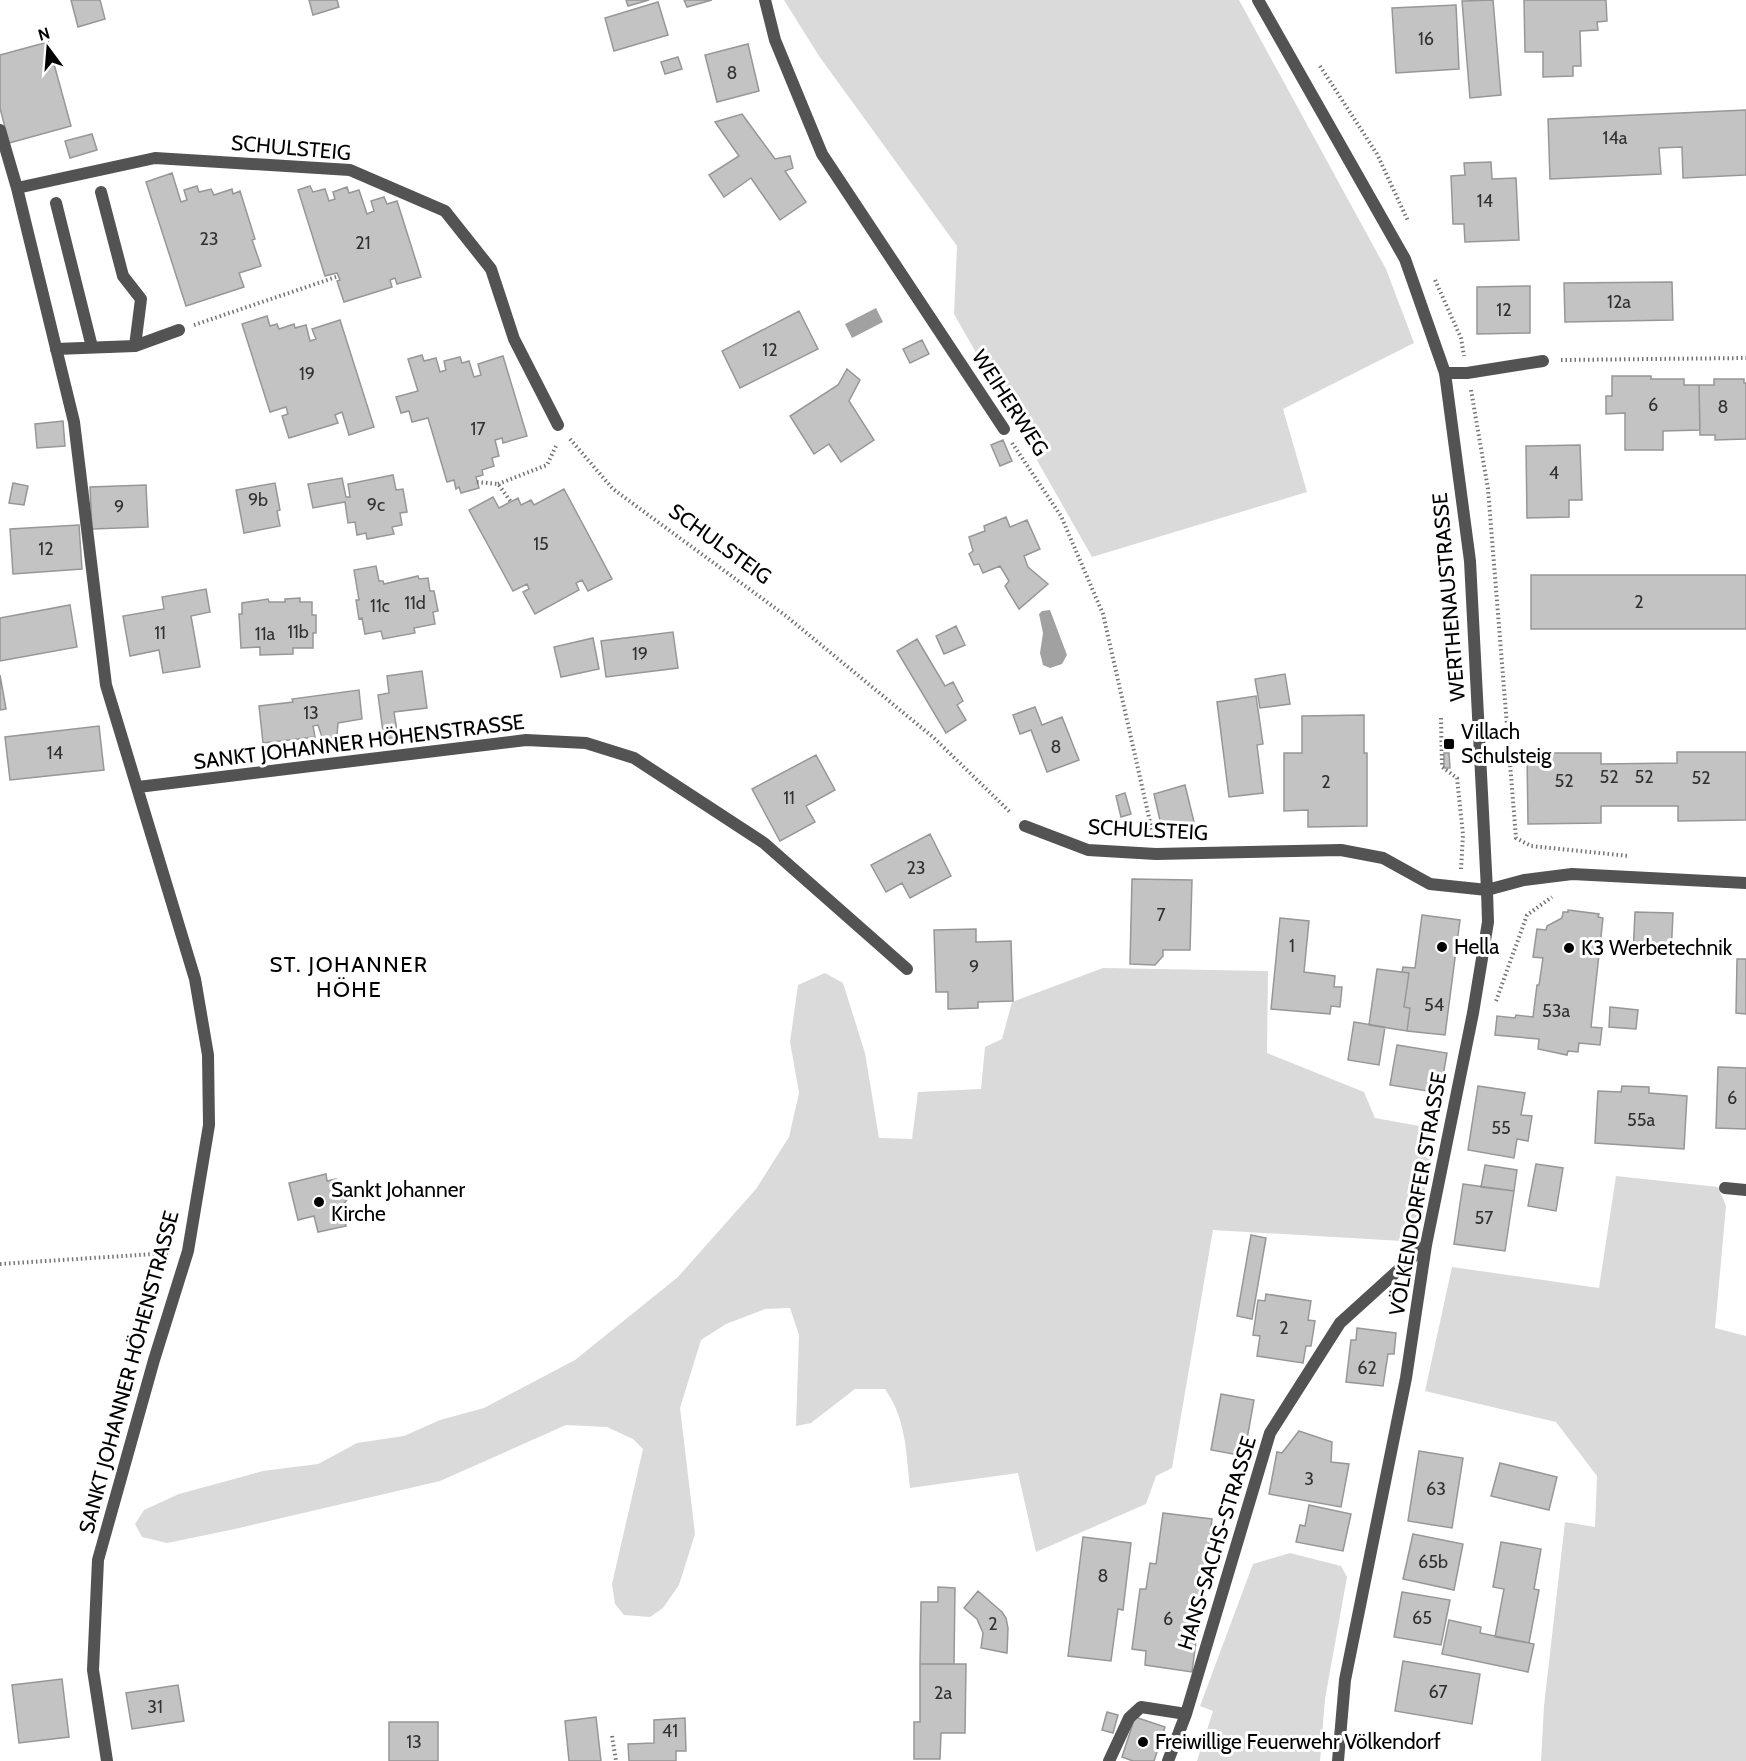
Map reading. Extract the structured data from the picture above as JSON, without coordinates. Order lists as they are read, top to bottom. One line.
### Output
{"streets":{"street":["SCHULSTEIG","WEIHERWEG","WERTHENAUSTRASSE","SANKT JOHANNER HÖHENSTRASSE","VÖLKENDORFER STRASSE","HANS-SACHS-STRASSE"]},"crossings":[["SCHULSTEIG","WEIHERWEG"],["SCHULSTEIG","WERTHENAUSTRASSE"],["SCHULSTEIG","SANKT JOHANNER HÖHENSTRASSE"],["SCHULSTEIG","VÖLKENDORFER STRASSE"],["WERTHENAUSTRASSE","VÖLKENDORFER STRASSE"],["VÖLKENDORFER STRASSE","HANS-SACHS-STRASSE"]],"districts":["ST. JOHANNER HÖHE"],"places":{"transit":["Villach Schulsteig"],"other":["Hella","K3 Werbetechnik","Sankt Johanner Kirche","Freiwillige Feuerwehr Völkendorf"]},"house_numbers":["16","8","14a","14","23","21","12a","12","12","19","6","8","17","4","9b","9c","9","15","12","2","11d","11c","11b","11","11a","19","13","8","14","52","52","52","52","2","11","23","7","1","9","54","53a","6","55a","55","57","2","62","3","63","65b","8","65","6","2","67","2a","31","41","13"],"north":"top"}
